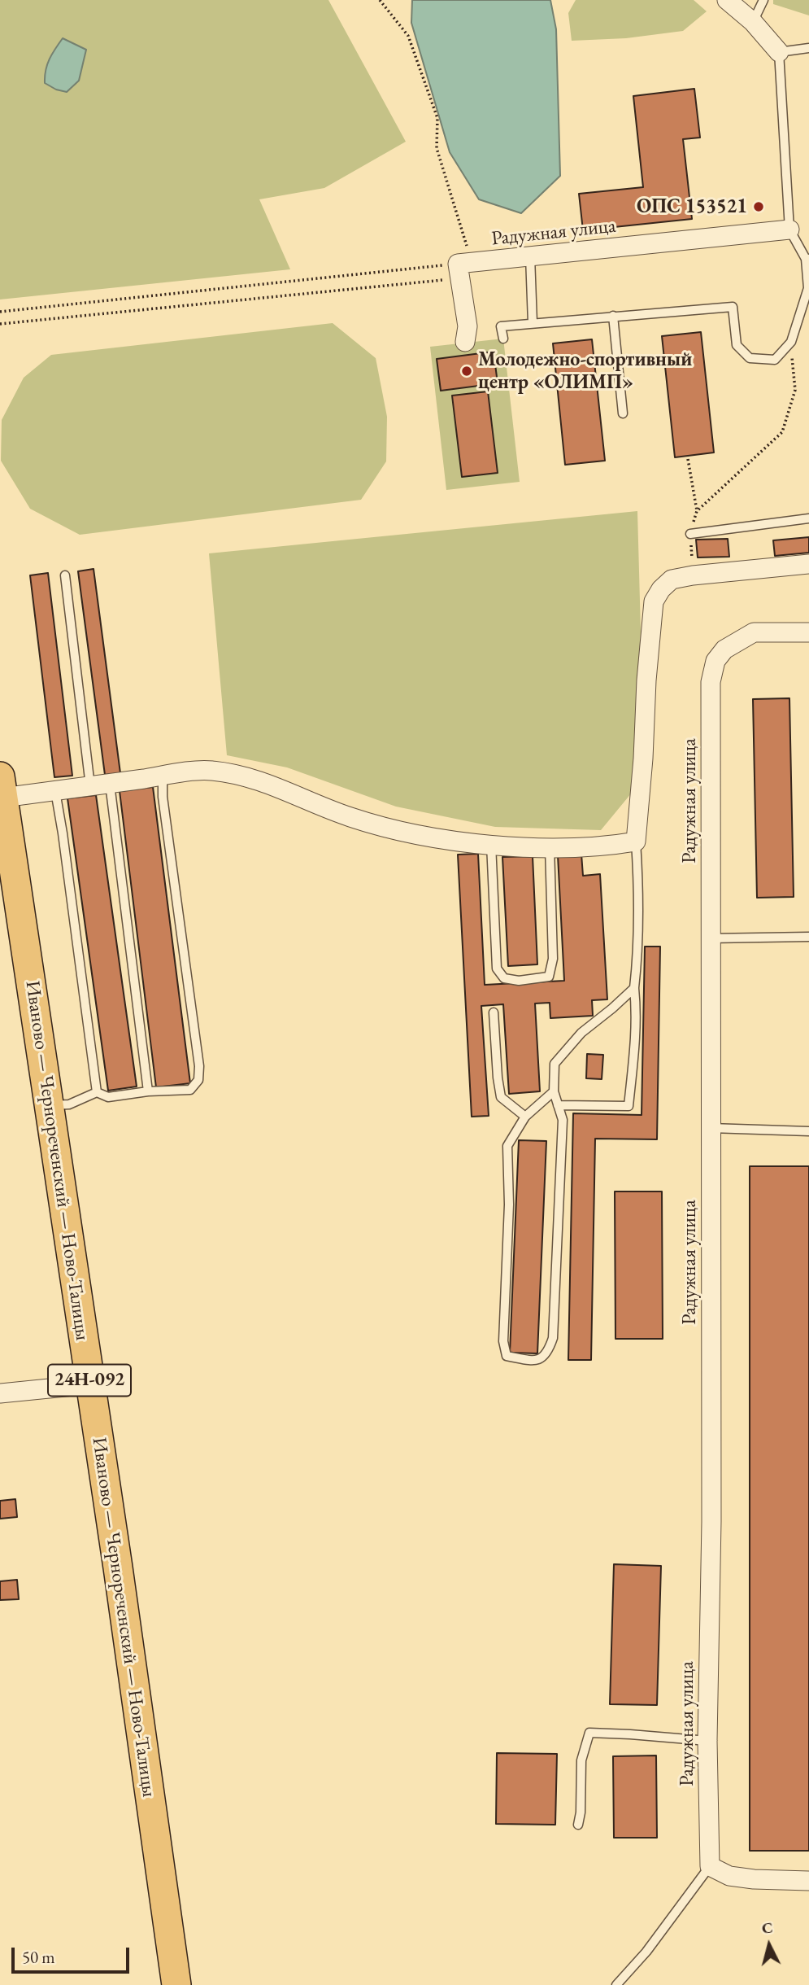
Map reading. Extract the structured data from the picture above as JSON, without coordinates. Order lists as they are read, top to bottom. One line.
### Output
{"streets":{"main road":["Иваново — Чернореченский — Ново-Талицы","24Н-092"],"street":["Радужная улица"]},"places":["ОПС 153521","Молодежно-спортивный центр «ОЛИМП»"],"scale_bar":"50 m","north":"top"}
